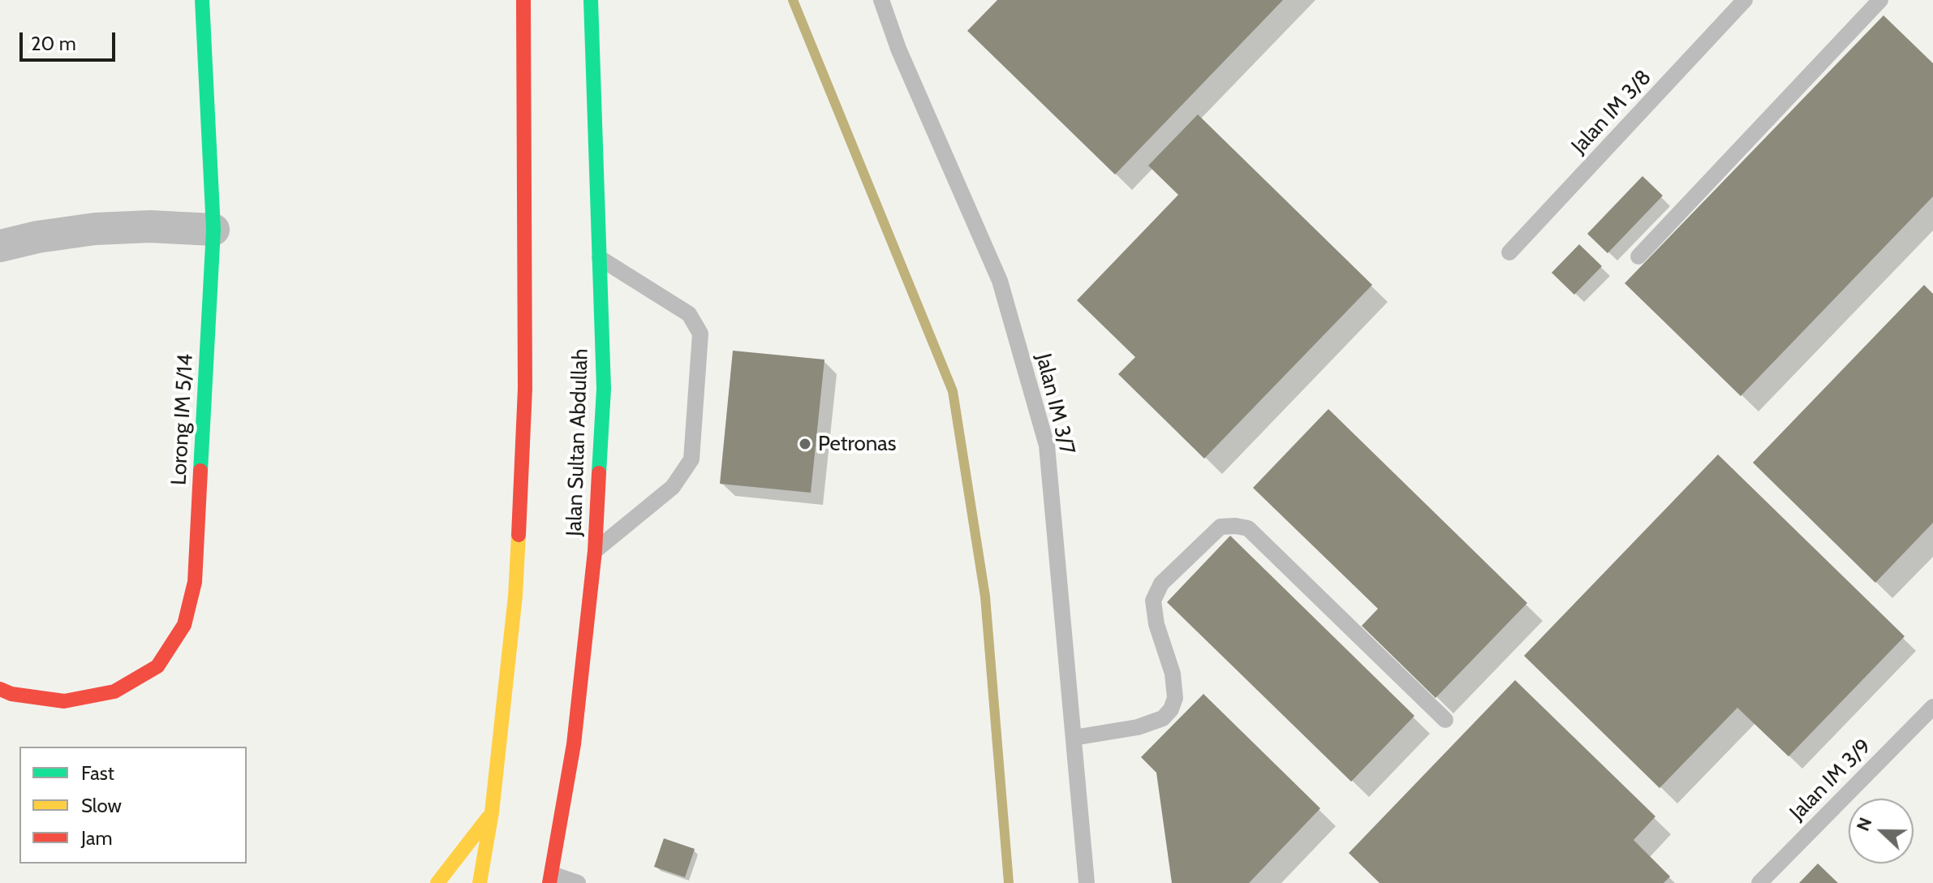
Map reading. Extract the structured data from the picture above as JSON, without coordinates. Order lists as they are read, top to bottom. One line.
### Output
{"streets":{"main road":["Lorong IM 5/14","Jalan Sultan Abdullah"],"lane":["Jalan IM 3/8","Jalan IM 3/7","Jalan IM 3/9"]},"places":["Petronas"],"legend":["Fast","Slow","Jam"],"scale_bar":"20 m","north":"left"}
